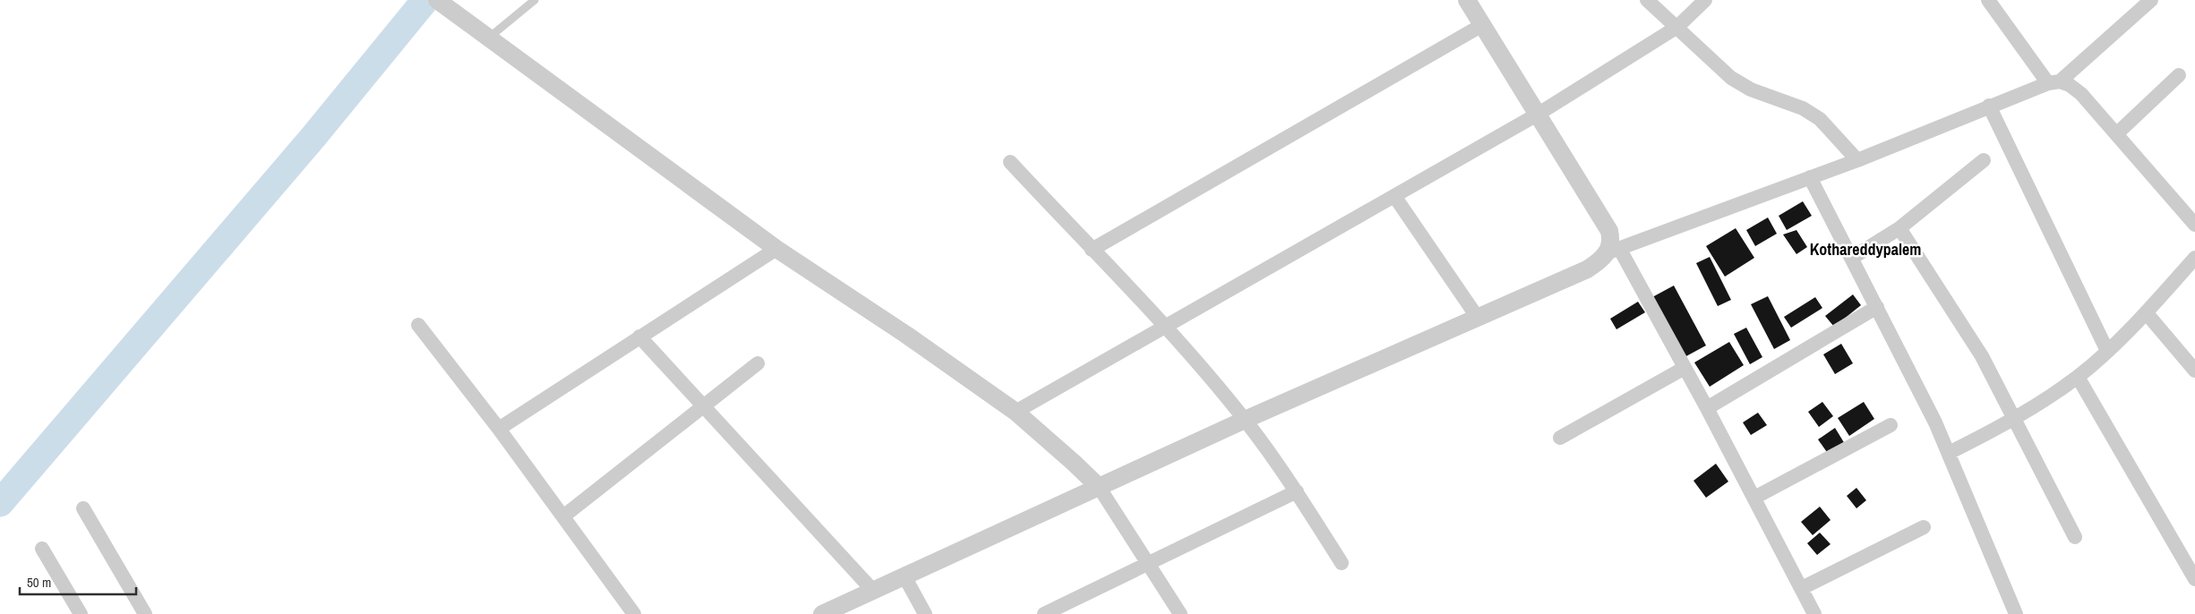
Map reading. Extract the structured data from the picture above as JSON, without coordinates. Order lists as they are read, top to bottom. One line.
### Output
{"districts":["Kothareddypalem"],"scale_bar":"50 m"}
